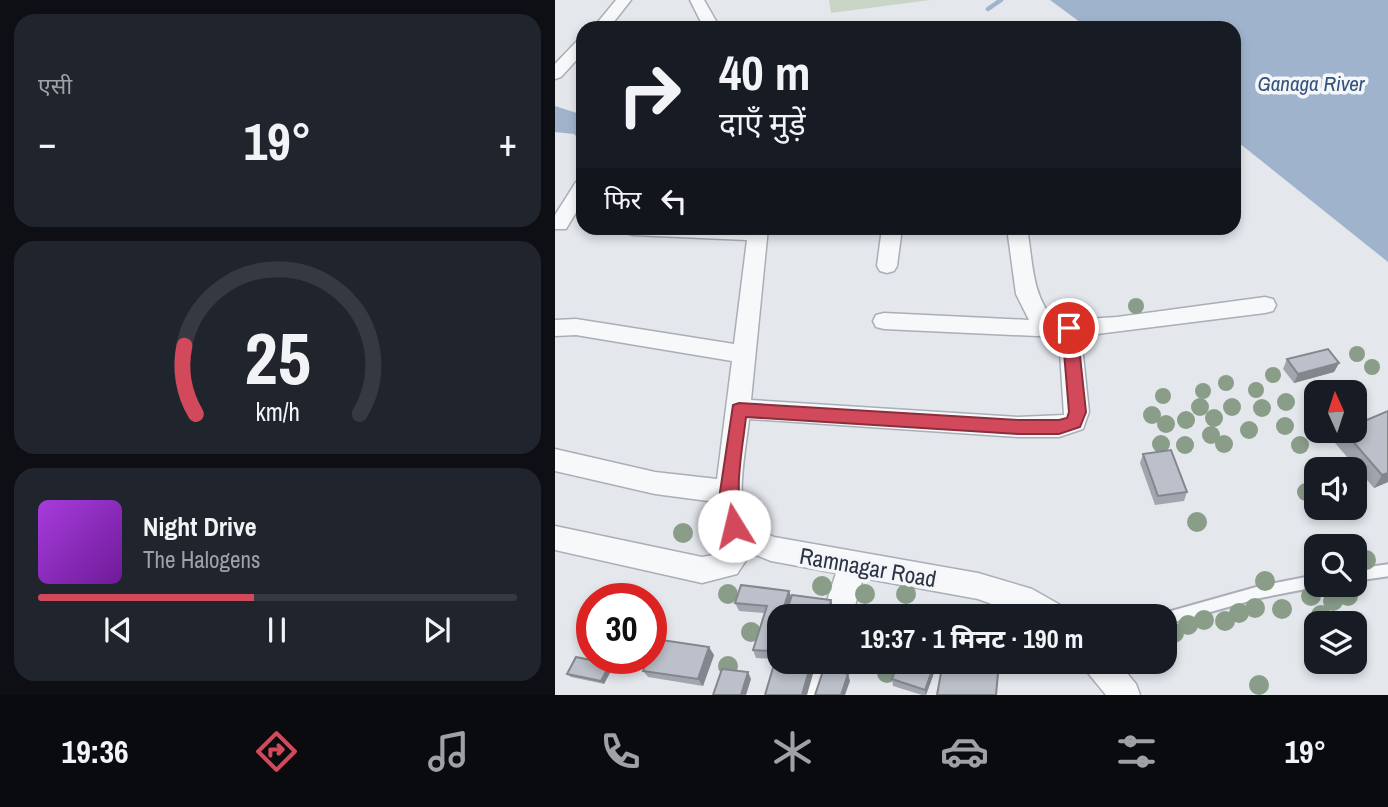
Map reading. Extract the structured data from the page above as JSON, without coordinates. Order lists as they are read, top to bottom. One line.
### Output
{"streets":{"street":["Ramnagar Road"]},"water":["Ganaga River"],"north":"top","page":{"tile":"एसी","turn":["40 m","दाएँ मुड़ें"],"heat":["−","19°","+"],"then":"फिर","song":["Night Drive","The Halogens"],"limit":"30","trip":"19:37 · 1 मिनट · 190 m","tabs":["19:36","19°"],"gauge":["25","km/h"]}}
